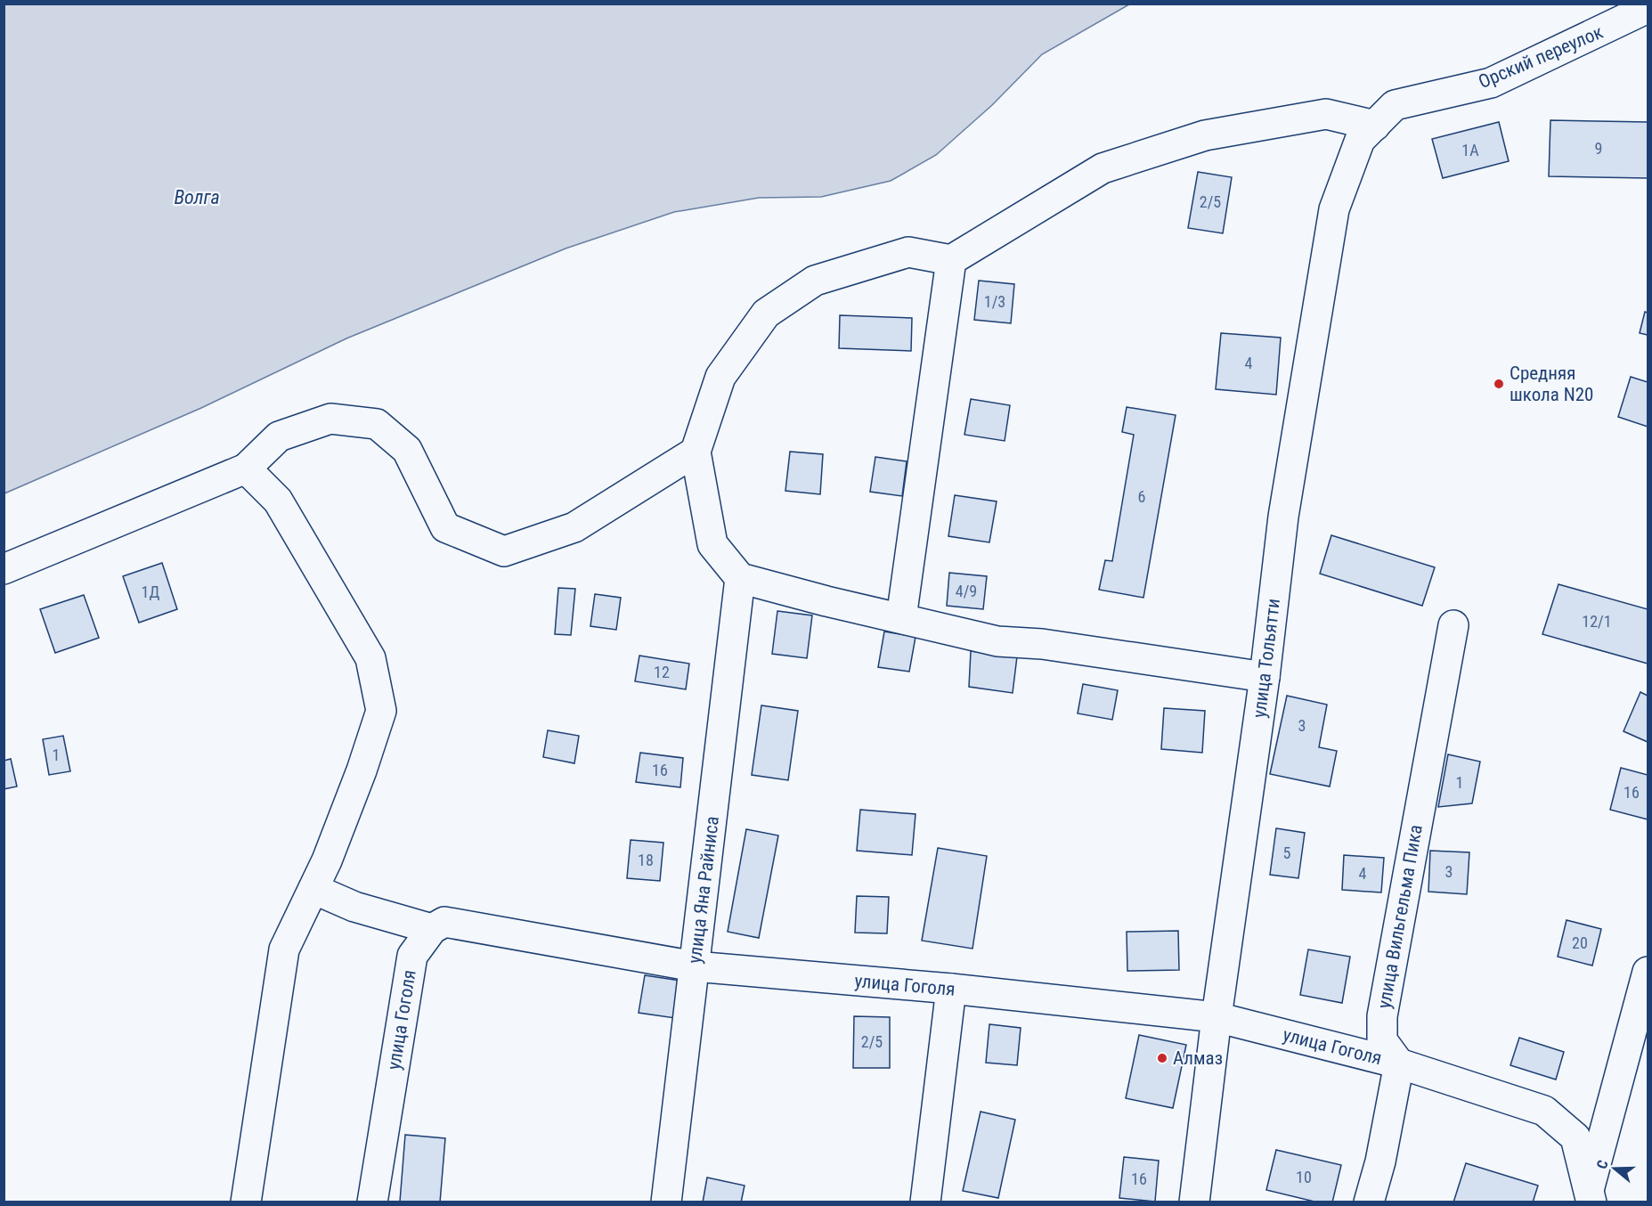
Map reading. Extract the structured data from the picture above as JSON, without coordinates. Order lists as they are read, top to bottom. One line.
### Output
{"streets":{"street":["Орский переулок","улица Тольятти","улица Яна Райниса","улица Вильгельма Пика","улица Гоголя"]},"crossings":[["Орский переулок","улица Тольятти"],["улица Тольятти","улица Гоголя"],["улица Яна Райниса","улица Гоголя"],["улица Вильгельма Пика","улица Гоголя"]],"water":["Волга"],"places":["Средняя школа N20","Алмаз"],"house_numbers":["9","1А","2/5","1/3","4","6","4/9","1Д","12/1","12","3","1","16","1","16","5","18","3","4","20","2/5","10","16"],"north":"left"}
